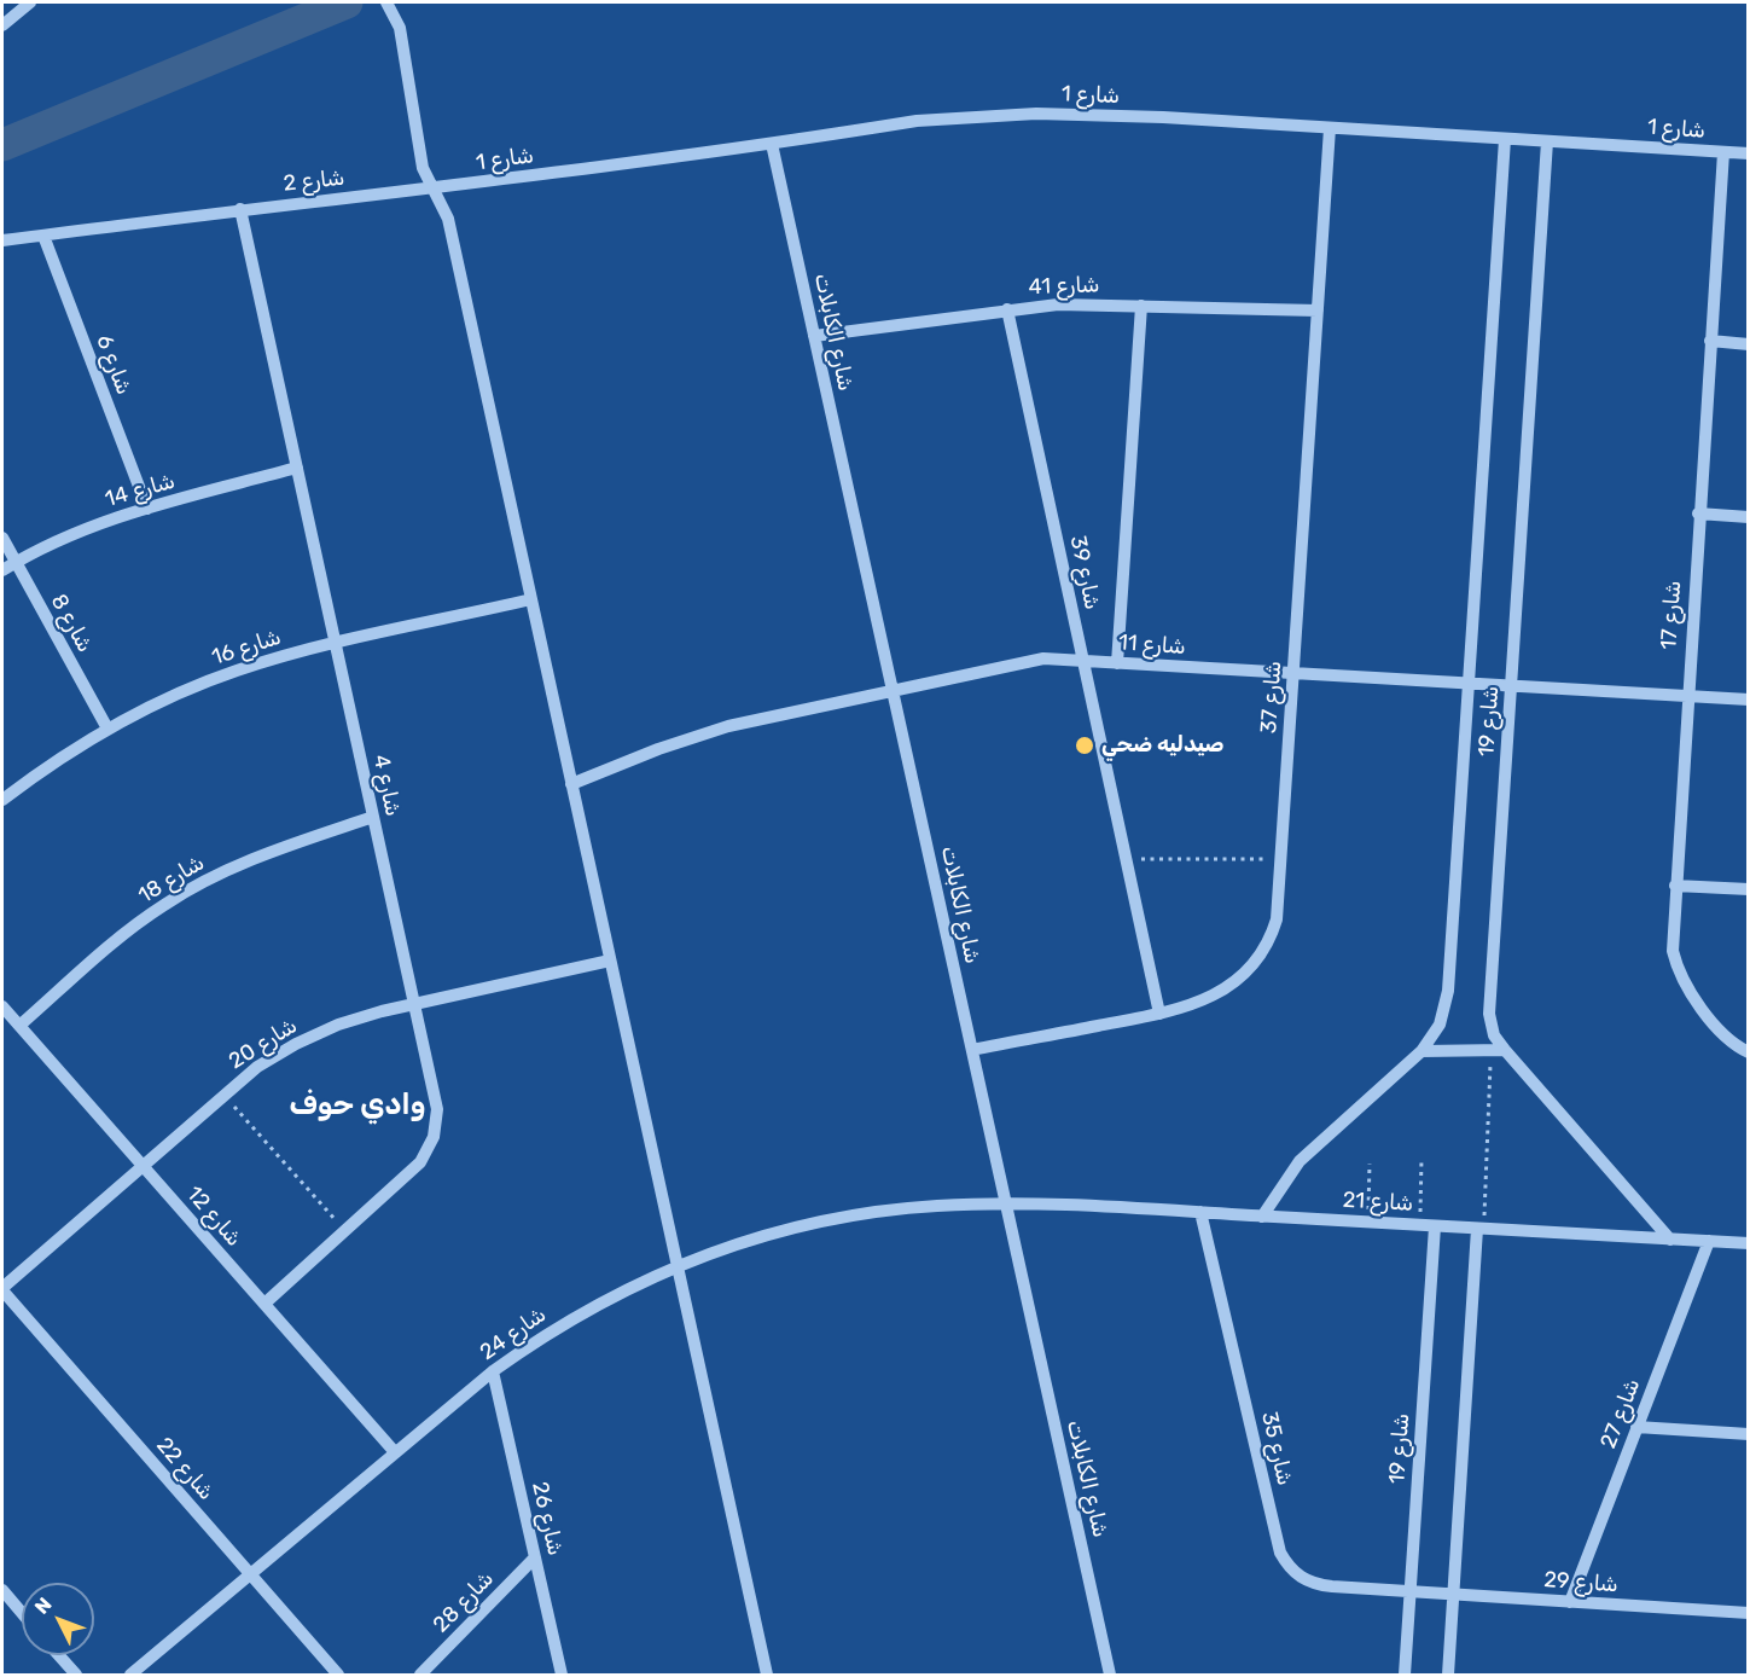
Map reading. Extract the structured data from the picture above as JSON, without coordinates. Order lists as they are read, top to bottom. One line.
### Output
{"streets":{"street":["شارع 1","شارع 2","شارع 41","شارع الكابلات","شارع 6","شارع 14","شارع 39","شارع 17","شارع 8","شارع 11","شارع 16","شارع 37","شارع 19","شارع 4","شارع 18","شارع 20","شارع 21","شارع 12","شارع 24","شارع 27","شارع 35","شارع 22","شارع 26","شارع 29","شارع 28"]},"crossings":[["شارع 1","شارع 2"],["شارع 1","شارع الكابلات"],["شارع 1","شارع 17"],["شارع 1","شارع 37"],["شارع 1","شارع 19"],["شارع 2","شارع 6"],["شارع 2","شارع 4"],["شارع 41","شارع الكابلات"],["شارع 41","شارع 39"],["شارع 41","شارع 37"],["شارع الكابلات","شارع 11"],["شارع الكابلات","شارع 37"],["شارع الكابلات","شارع 21"],["شارع الكابلات","شارع 24"],["شارع 6","شارع 14"],["شارع 14","شارع 8"],["شارع 14","شارع 4"],["شارع 39","شارع 11"],["شارع 39","شارع 37"],["شارع 17","شارع 11"],["شارع 8","شارع 16"],["شارع 11","شارع 37"],["شارع 11","شارع 19"],["شارع 16","شارع 4"],["شارع 19","شارع 21"],["شارع 19","شارع 35"],["شارع 19","شارع 29"],["شارع 4","شارع 18"],["شارع 4","شارع 20"],["شارع 4","شارع 12"],["شارع 18","شارع 12"],["شارع 20","شارع 12"],["شارع 20","شارع 22"],["شارع 21","شارع 24"],["شارع 21","شارع 27"],["شارع 21","شارع 35"],["شارع 12","شارع 24"],["شارع 24","شارع 22"],["شارع 24","شارع 26"],["شارع 27","شارع 29"],["شارع 35","شارع 29"],["شارع 26","شارع 28"]],"districts":["وادي حوف"],"places":["صيدليه ضحي"],"north":"top left"}
